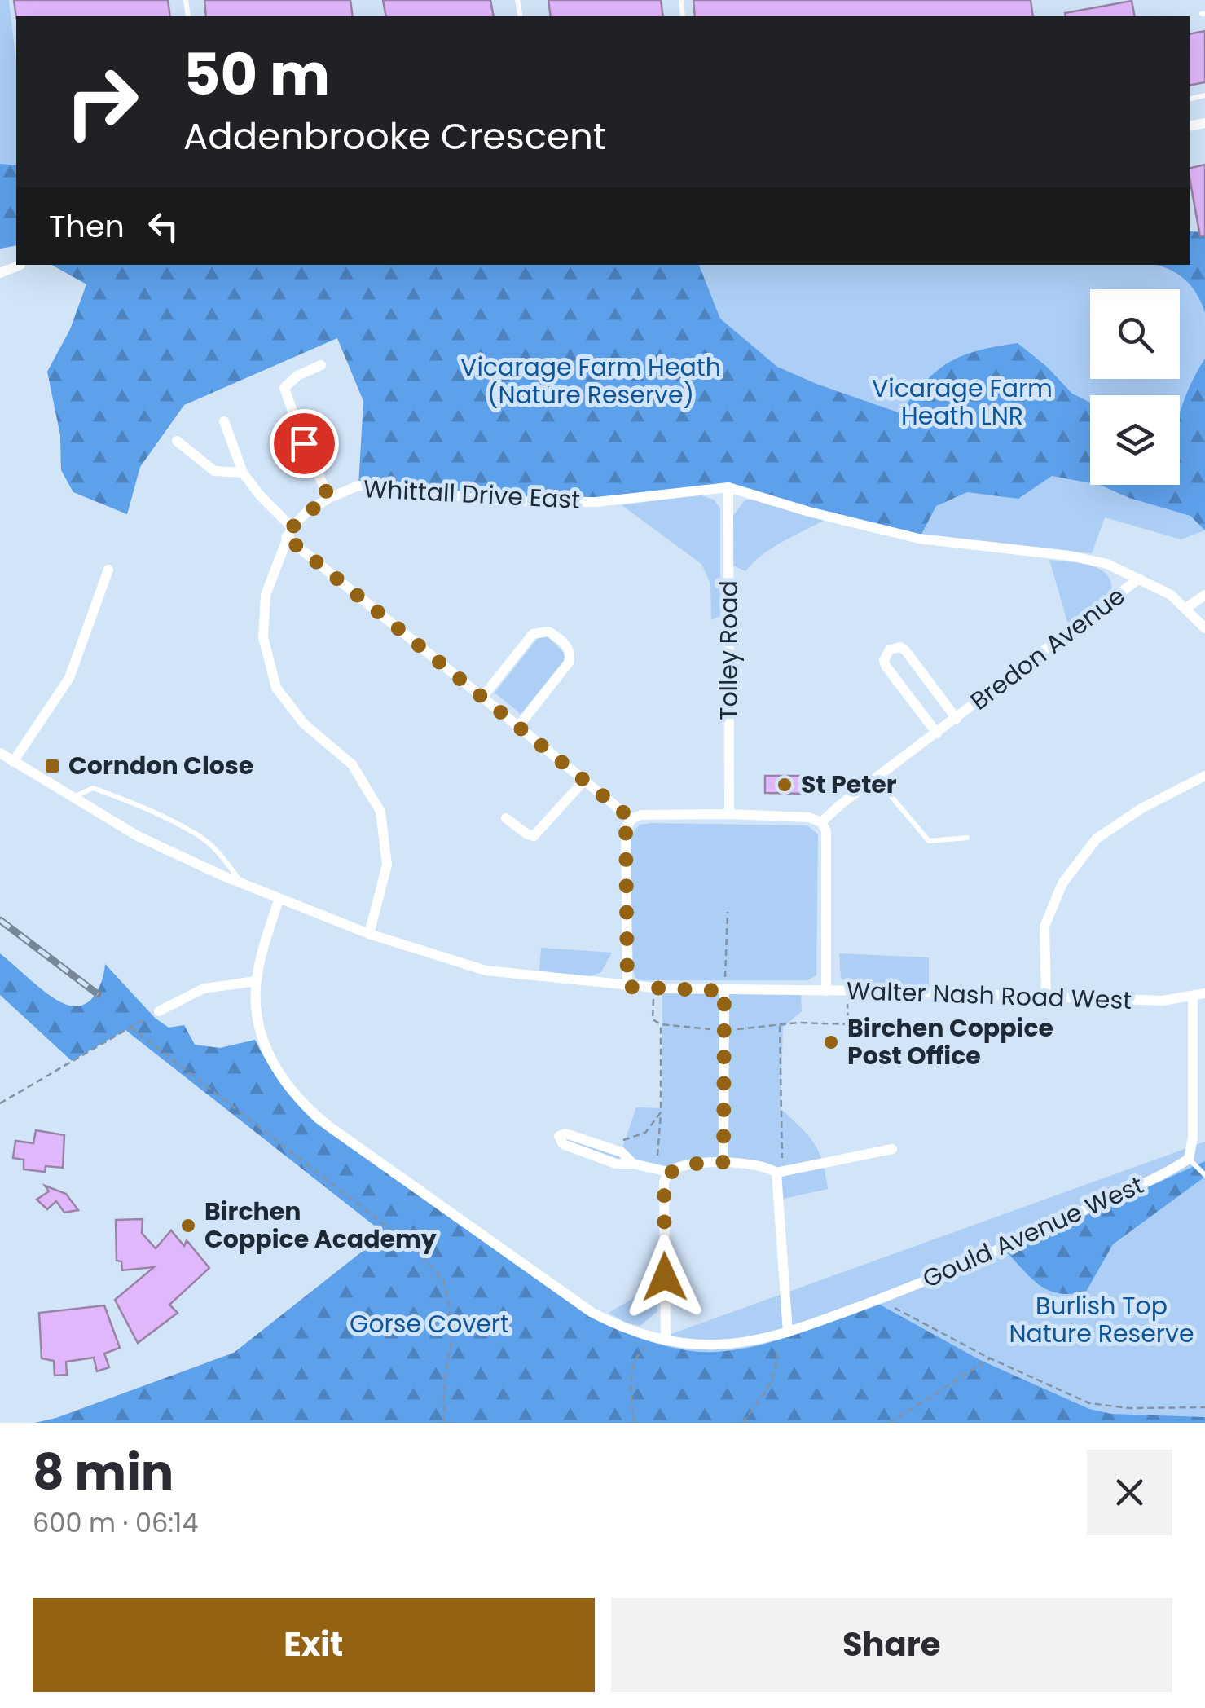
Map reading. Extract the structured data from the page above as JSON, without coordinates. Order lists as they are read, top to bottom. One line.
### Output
{"streets":{"street":["Whittall Drive East","Bredon Avenue","Tolley Road","Walter Nash Road West","Gould Avenue West"]},"crossings":[["Whittall Drive East","Tolley Road"]],"parks":["Vicarage Farm Heath (Nature Reserve)","Vicarage Farm Heath LNR","Burlish Top Nature Reserve","Gorse Covert"],"places":{"transit":["Corndon Close"],"other":["St Peter","Birchen Coppice Post Office","Birchen Coppice Academy"]},"page":{"turn":["50 m","Addenbrooke Crescent"],"then":"Then","heading":["8 min","600 m · 06:14"],"buttons":["Exit","Share"]}}
